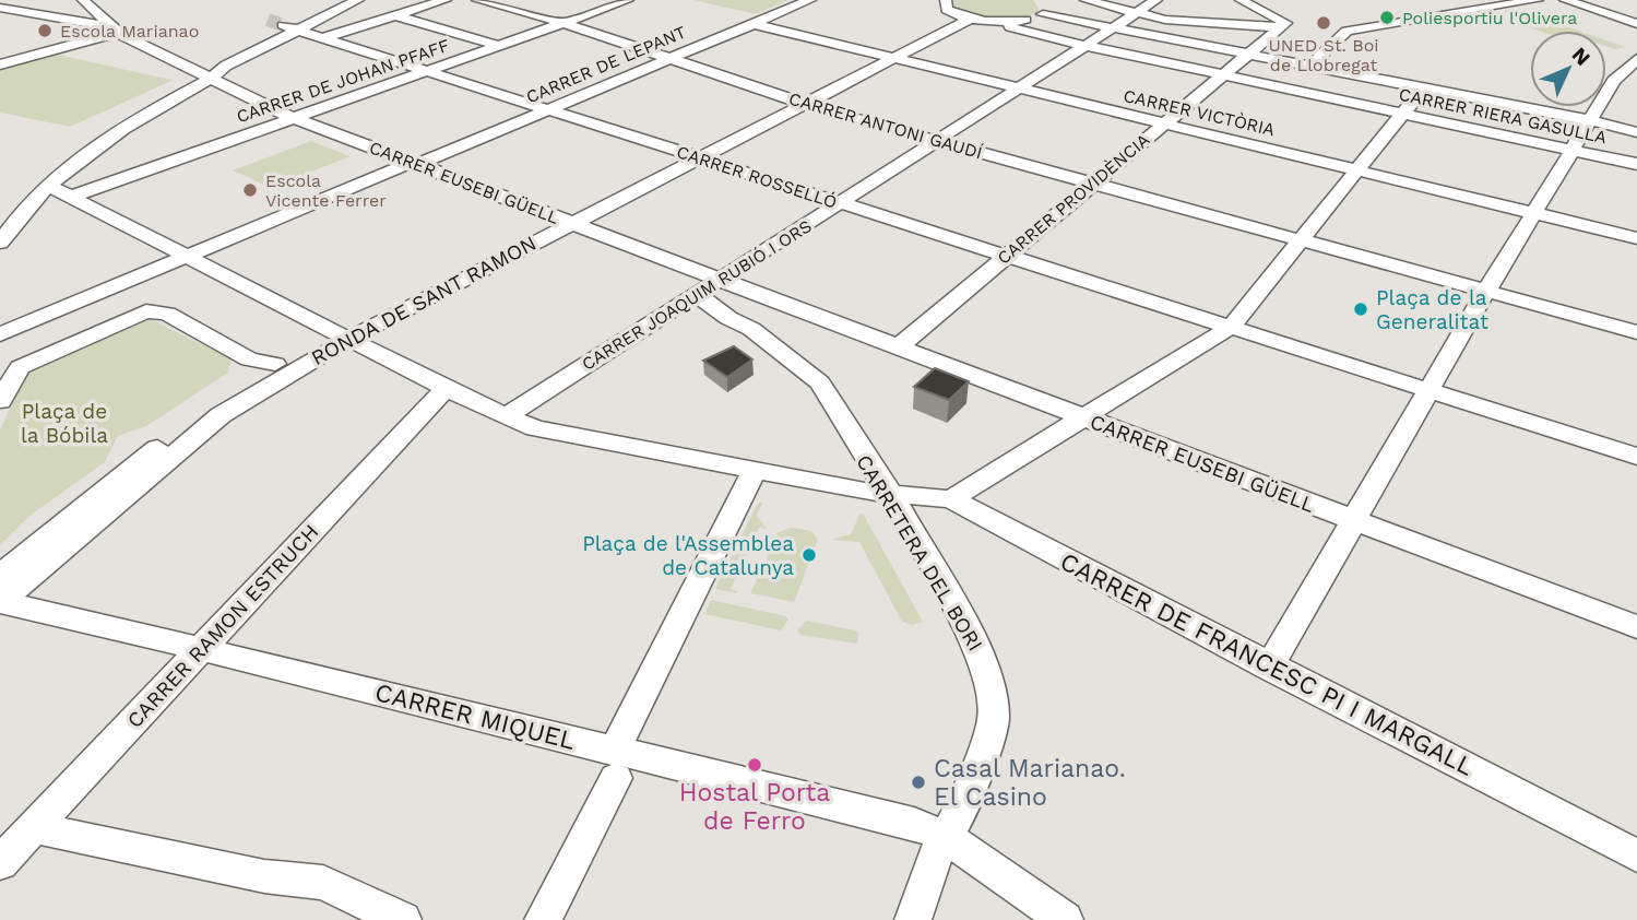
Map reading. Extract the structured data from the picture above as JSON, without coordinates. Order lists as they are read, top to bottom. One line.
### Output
{"streets":{"street":["CARRER DE LEPANT","CARRER DE JOHAN PFAFF","CARRER VICTÒRIA","CARRER RIERA GASULLA","CARRER ANTONI GAUDÍ","CARRER ROSSELLÓ","CARRER EUSEBI GÜELL","CARRER PROVIDÈNCIA","CARRER JOAQUIM RUBIÓ I ORS","RONDA DE SANT RAMON","CARRETERA DEL BORI","CARRER RAMON ESTRUCH","CARRER DE FRANCESC PI I MARGALL","CARRER MIQUEL"]},"crossings":[["CARRER DE LEPANT","CARRER VICTÒRIA"],["CARRER DE LEPANT","CARRER ANTONI GAUDÍ"],["CARRER DE LEPANT","CARRER ROSSELLÓ"],["CARRER DE LEPANT","CARRER EUSEBI GÜELL"],["CARRER DE JOHAN PFAFF","CARRER ANTONI GAUDÍ"],["CARRER DE JOHAN PFAFF","CARRER ROSSELLÓ"],["CARRER DE JOHAN PFAFF","CARRER EUSEBI GÜELL"],["CARRER VICTÒRIA","CARRER PROVIDÈNCIA"],["CARRER VICTÒRIA","CARRER JOAQUIM RUBIÓ I ORS"],["CARRER VICTÒRIA","RONDA DE SANT RAMON"],["CARRER RIERA GASULLA","CARRER PROVIDÈNCIA"],["CARRER RIERA GASULLA","CARRER JOAQUIM RUBIÓ I ORS"],["CARRER ANTONI GAUDÍ","CARRER PROVIDÈNCIA"],["CARRER ANTONI GAUDÍ","CARRER JOAQUIM RUBIÓ I ORS"],["CARRER ANTONI GAUDÍ","RONDA DE SANT RAMON"],["CARRER ROSSELLÓ","CARRER PROVIDÈNCIA"],["CARRER ROSSELLÓ","CARRER JOAQUIM RUBIÓ I ORS"],["CARRER ROSSELLÓ","RONDA DE SANT RAMON"],["CARRER EUSEBI GÜELL","CARRER PROVIDÈNCIA"],["CARRER EUSEBI GÜELL","CARRER JOAQUIM RUBIÓ I ORS"],["CARRER EUSEBI GÜELL","RONDA DE SANT RAMON"],["CARRER JOAQUIM RUBIÓ I ORS","CARRETERA DEL BORI"],["RONDA DE SANT RAMON","CARRER MIQUEL"],["CARRETERA DEL BORI","CARRER DE FRANCESC PI I MARGALL"],["CARRETERA DEL BORI","CARRER MIQUEL"],["CARRER RAMON ESTRUCH","CARRER MIQUEL"]],"parks":["Plaça de la Bóbila"],"places":["Poliesportiu l'Olivera","UNED St. Boi de Llobregat","Escola Marianao","Escola Vicente Ferrer","Plaça de la Generalitat","Plaça de l'Assemblea de Catalunya","Hostal Porta de Ferro","Casal Marianao. El Casino"],"north":"top right"}
